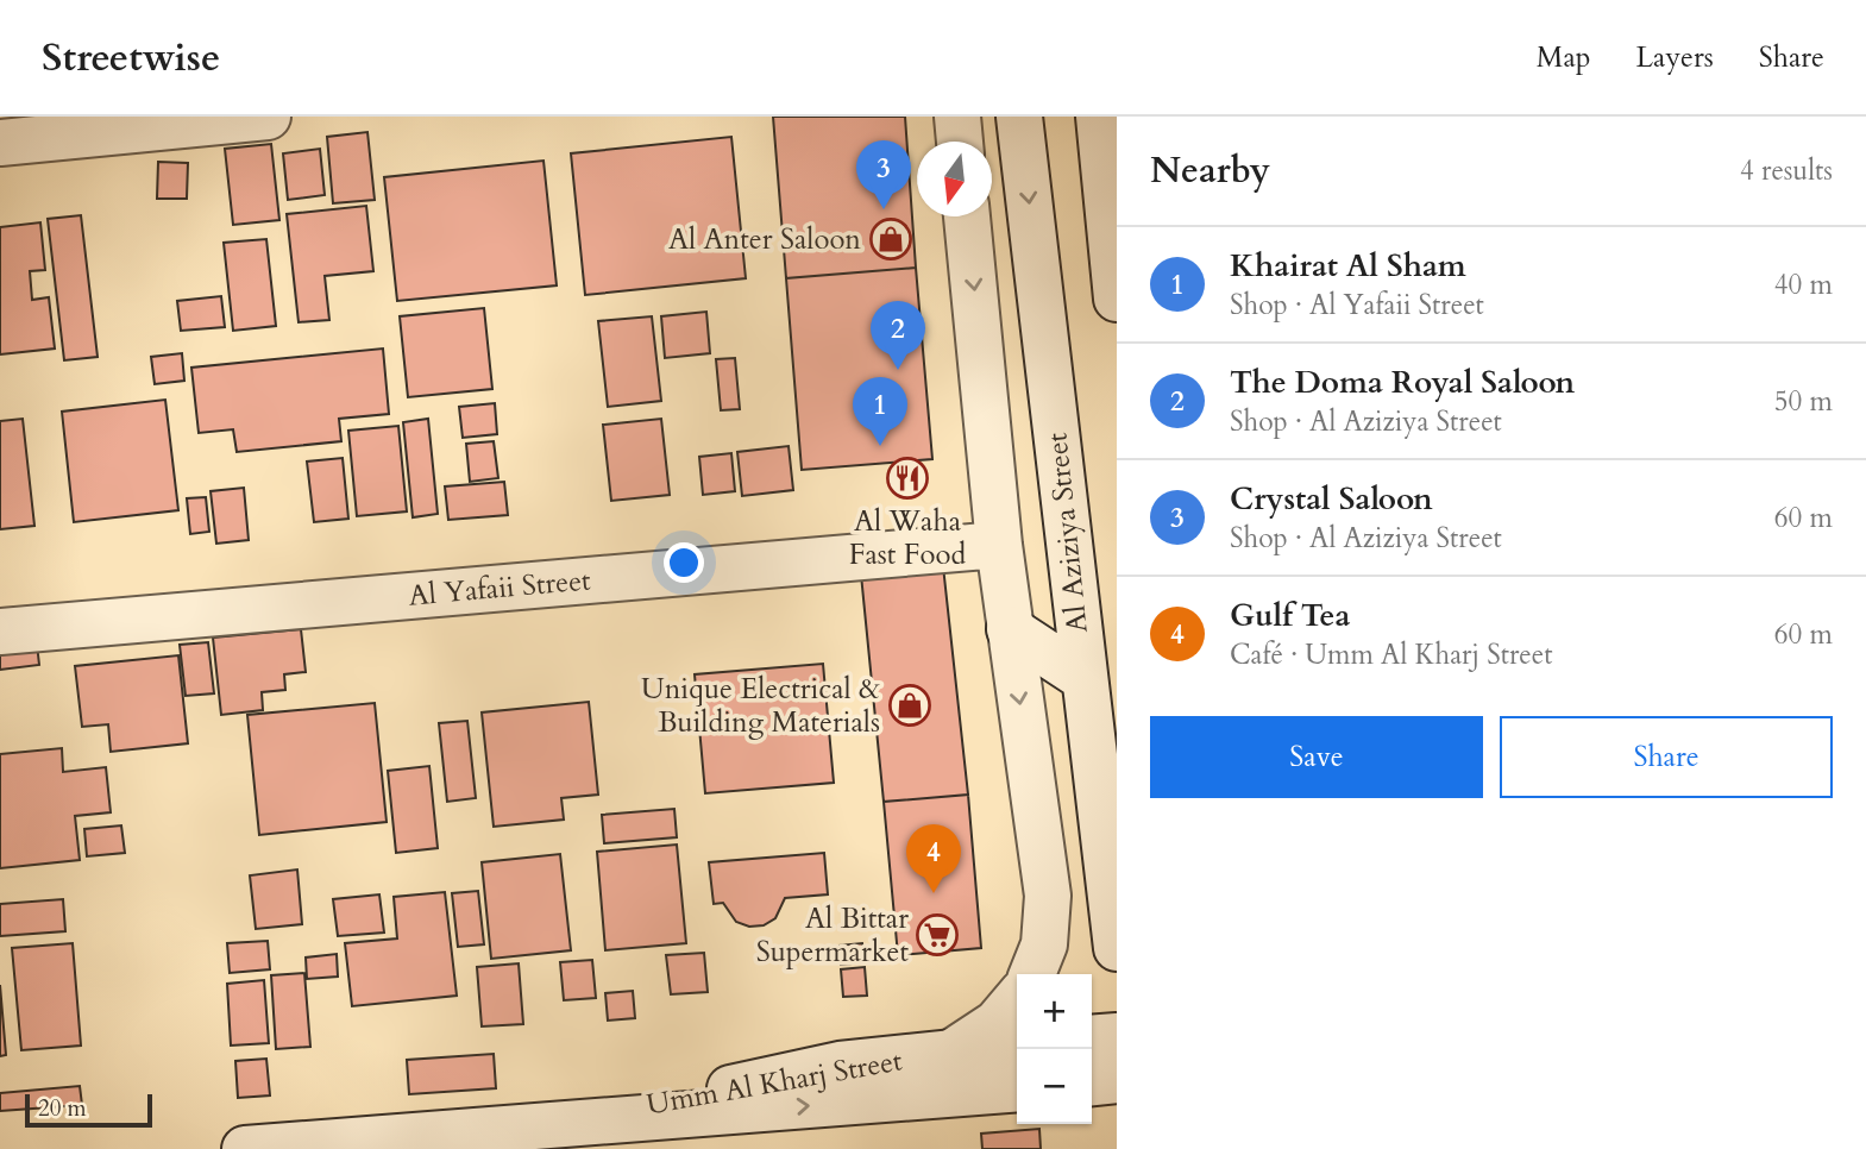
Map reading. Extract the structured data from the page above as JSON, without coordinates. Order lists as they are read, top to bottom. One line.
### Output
{"streets":{"street":["Al Aziziya Street","Al Yafaii Street","Umm Al Kharj Street"]},"places":{"shop":["Al Anter Saloon","Unique Electrical & Building Materials"],"restaurant":["Al Waha Fast Food"],"supermarket":["Al Bittar Supermarket"]},"scale_bar":"20 m","north":"bottom","page":{"header":"Streetwise","nav":["Map","Layers","Share"],"heading":["Nearby","4 results"],"pins":["3","2","1","4"],"list":[{"mark":"1","name":"Khairat Al Sham","note":"Shop · Al Yafaii Street","value":"40 m"},{"mark":"2","name":"The Doma Royal Saloon","note":"Shop · Al Aziziya Street","value":"50 m"},{"mark":"3","name":"Crystal Saloon","note":"Shop · Al Aziziya Street","value":"60 m"},{"mark":"4","name":"Gulf Tea","note":"Café · Umm Al Kharj Street","value":"60 m"}],"buttons":["Save","Share"],"map_buttons":["+","−"],"scale":"20 m"}}
